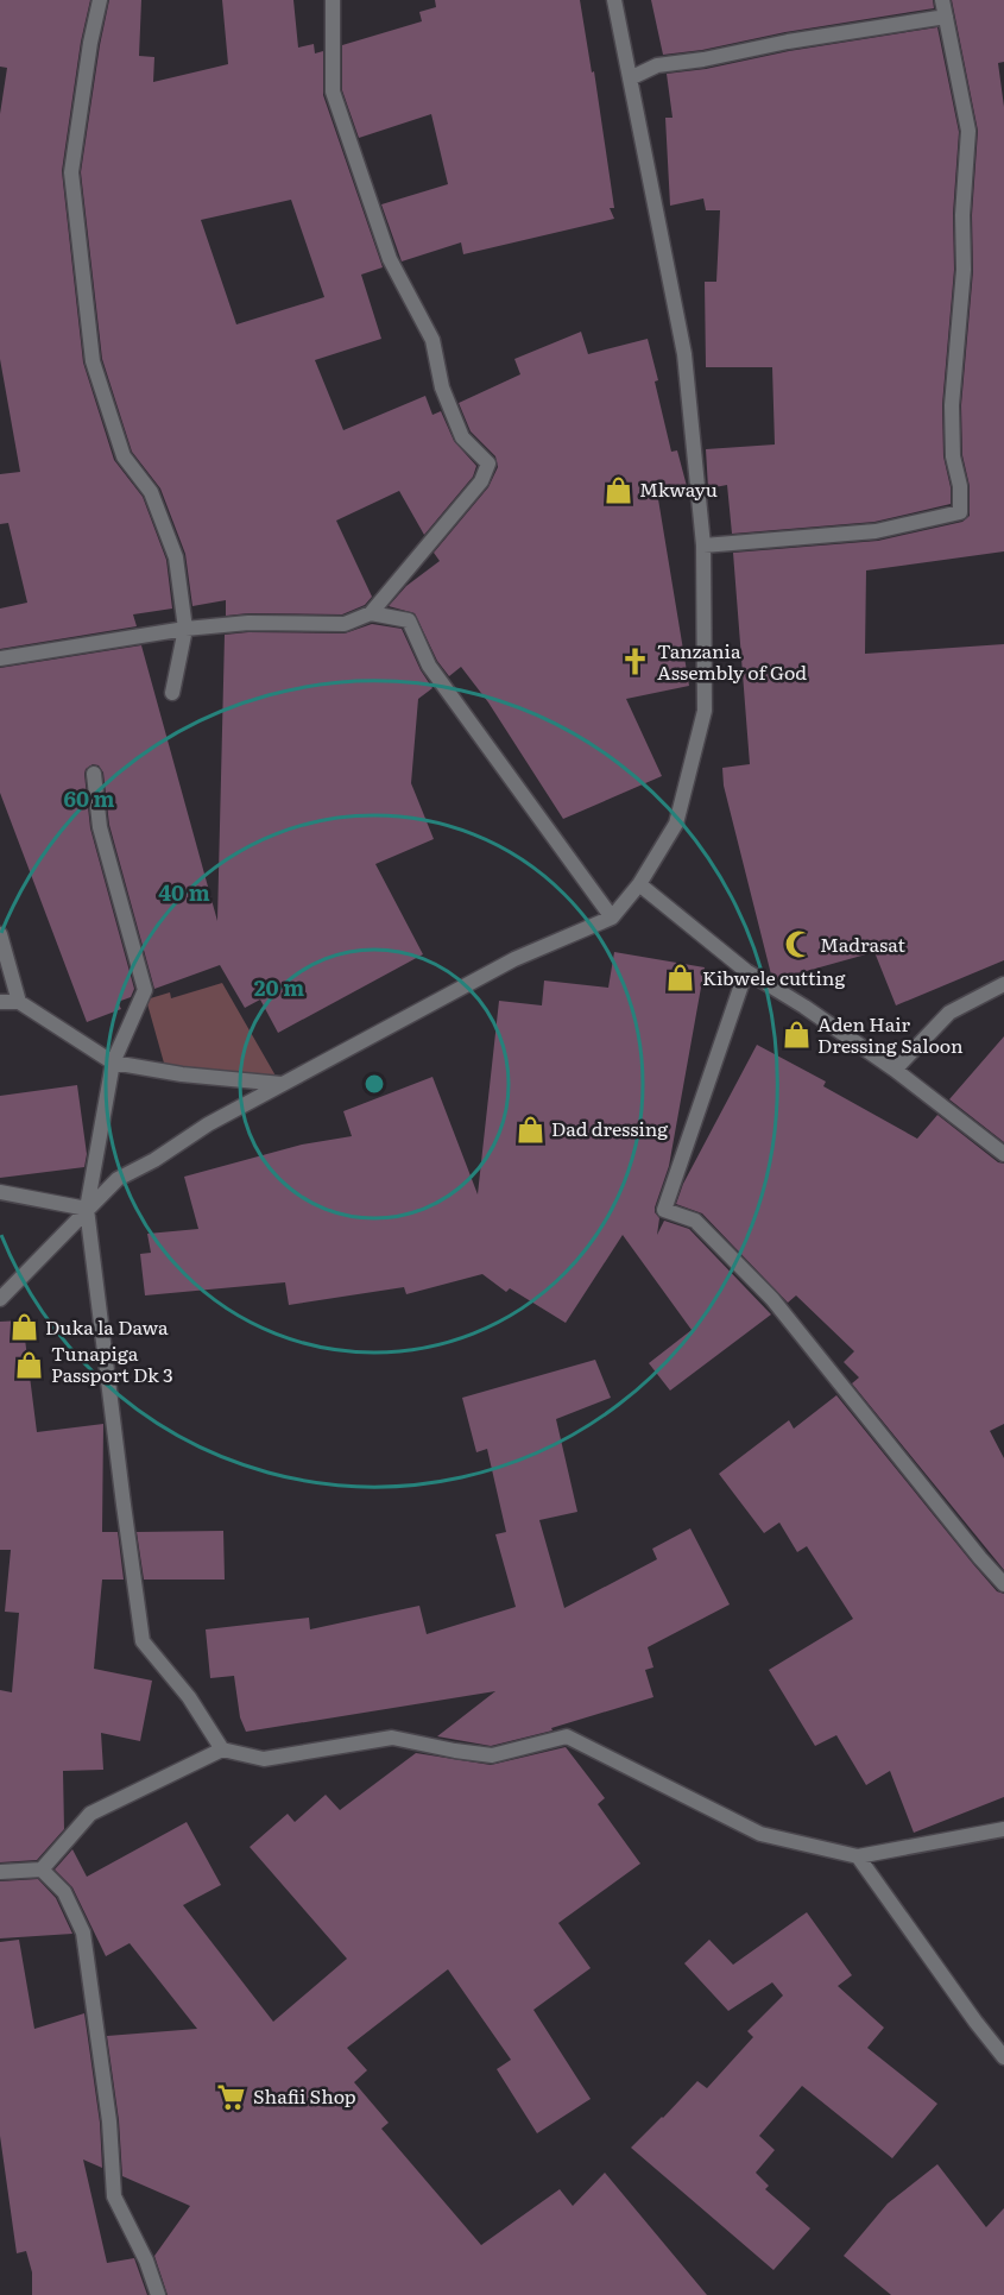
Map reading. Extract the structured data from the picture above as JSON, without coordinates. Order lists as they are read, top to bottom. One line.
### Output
{"places":{"shop":["Mkwayu","Kibwele cutting","Aden Hair Dressing Saloon","Dad dressing","Duka la Dawa","Tunapiga Passport Dk 3"],"church":["Tanzania Assembly of God"],"mosque":["Madrasat"],"supermarket":["Shafii Shop"]},"rings":["60 m","40 m","20 m"]}
